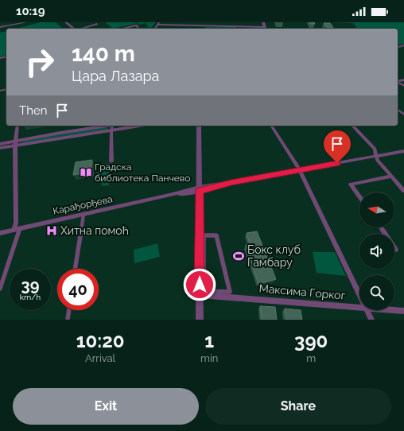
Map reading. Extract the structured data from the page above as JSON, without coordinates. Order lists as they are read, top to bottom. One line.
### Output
{"streets":{"street":["Карађорђева","Максима Горког"]},"places":{"library":["Градска библиотека Панчево"],"hospital":["Хитна помоћ"],"sports":["Бокс клуб Гамбару"]},"north":"left","page":{"status":"10:19","turn":["140 m","Цара Лазара"],"then":"Then","speed":"39 km/h","limit":"40","eta":["10:20","Arrival","1","min","390","m"],"buttons":["Exit","Share"]}}
